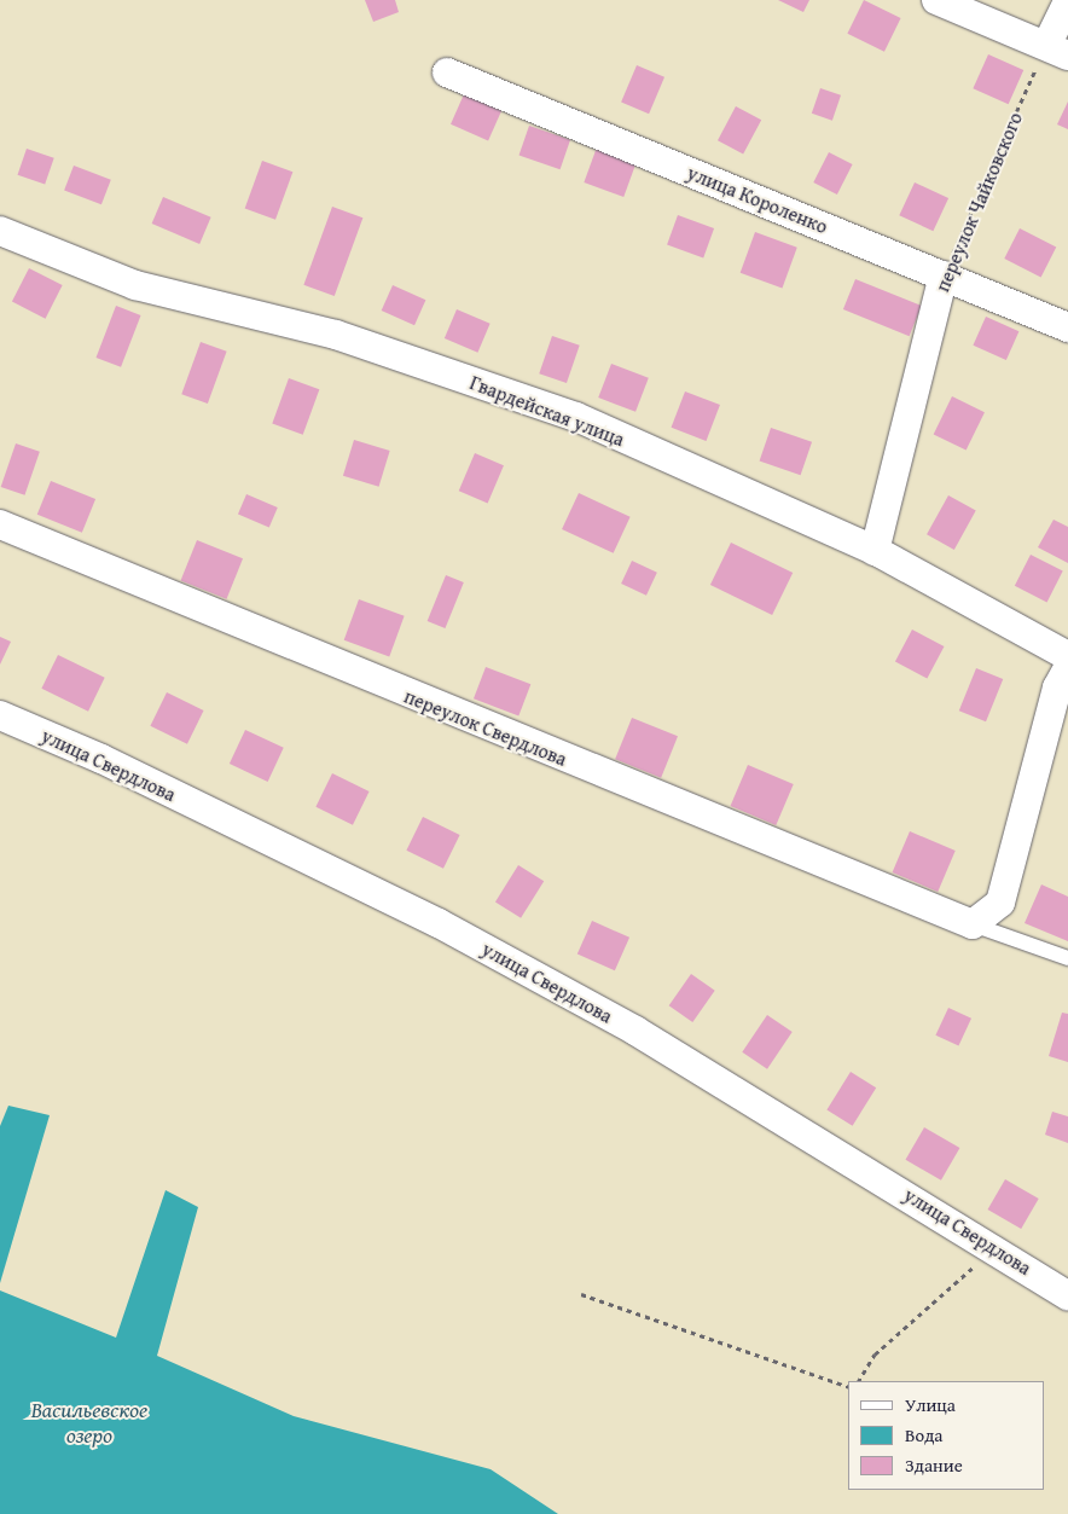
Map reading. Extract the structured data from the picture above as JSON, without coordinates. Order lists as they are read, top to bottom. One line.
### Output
{"streets":{"street":["улица Короленко","переулок Чайковского","Гвардейская улица","переулок Свердлова","улица Свердлова"]},"crossings":[["улица Короленко","переулок Чайковского"],["переулок Чайковского","Гвардейская улица"]],"water":["Васильевское озеро"],"legend":["Улица","Вода","Здание"]}
